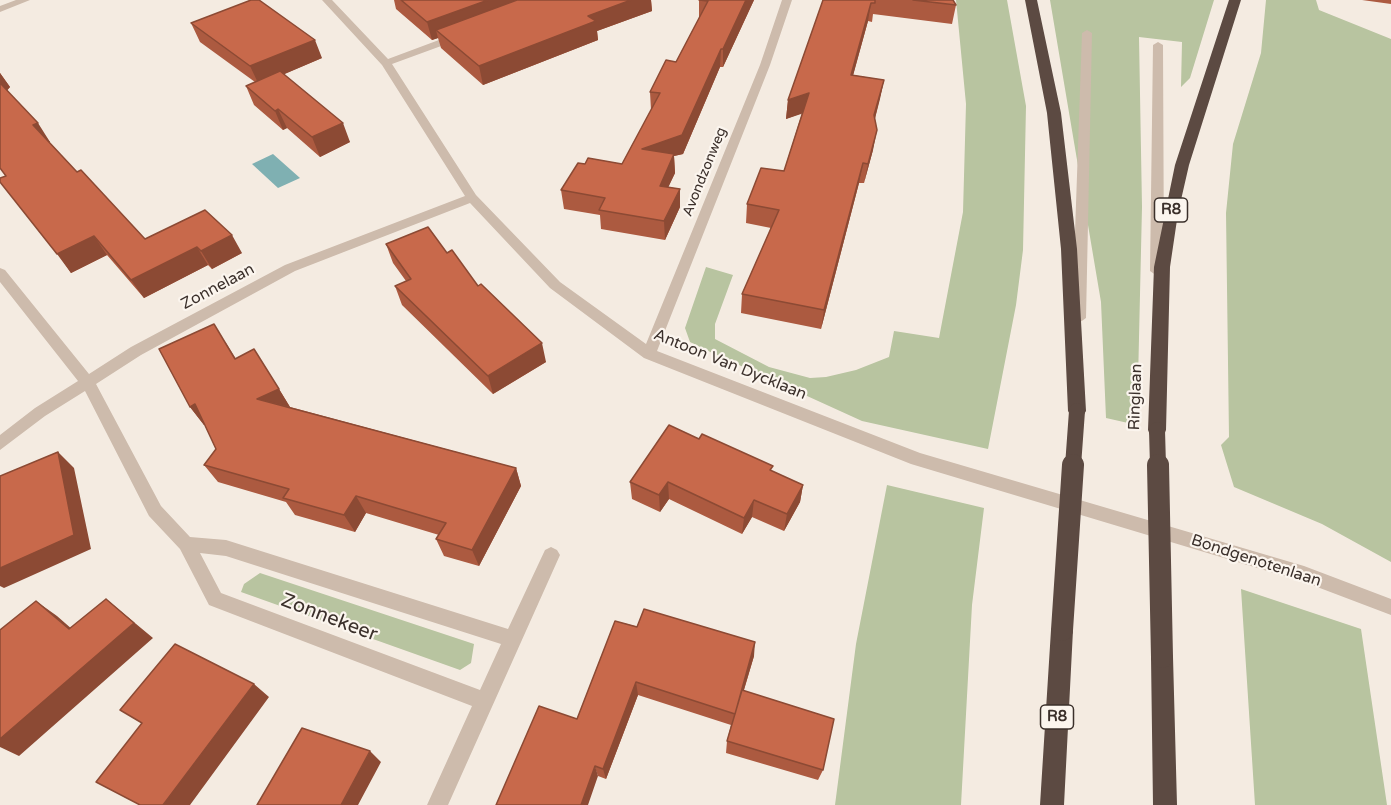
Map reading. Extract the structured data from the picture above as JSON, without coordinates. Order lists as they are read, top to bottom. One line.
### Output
{"streets":{"highway":["R8","Ringlaan"],"street":["Avondzonweg","Zonnelaan","Antoon Van Dycklaan","Bondgenotenlaan","Zonnekeer"]},"crossings":[["Avondzonweg","Antoon Van Dycklaan"],["Zonnelaan","Antoon Van Dycklaan"],["Zonnelaan","Zonnekeer"],["Antoon Van Dycklaan","Bondgenotenlaan"]]}
